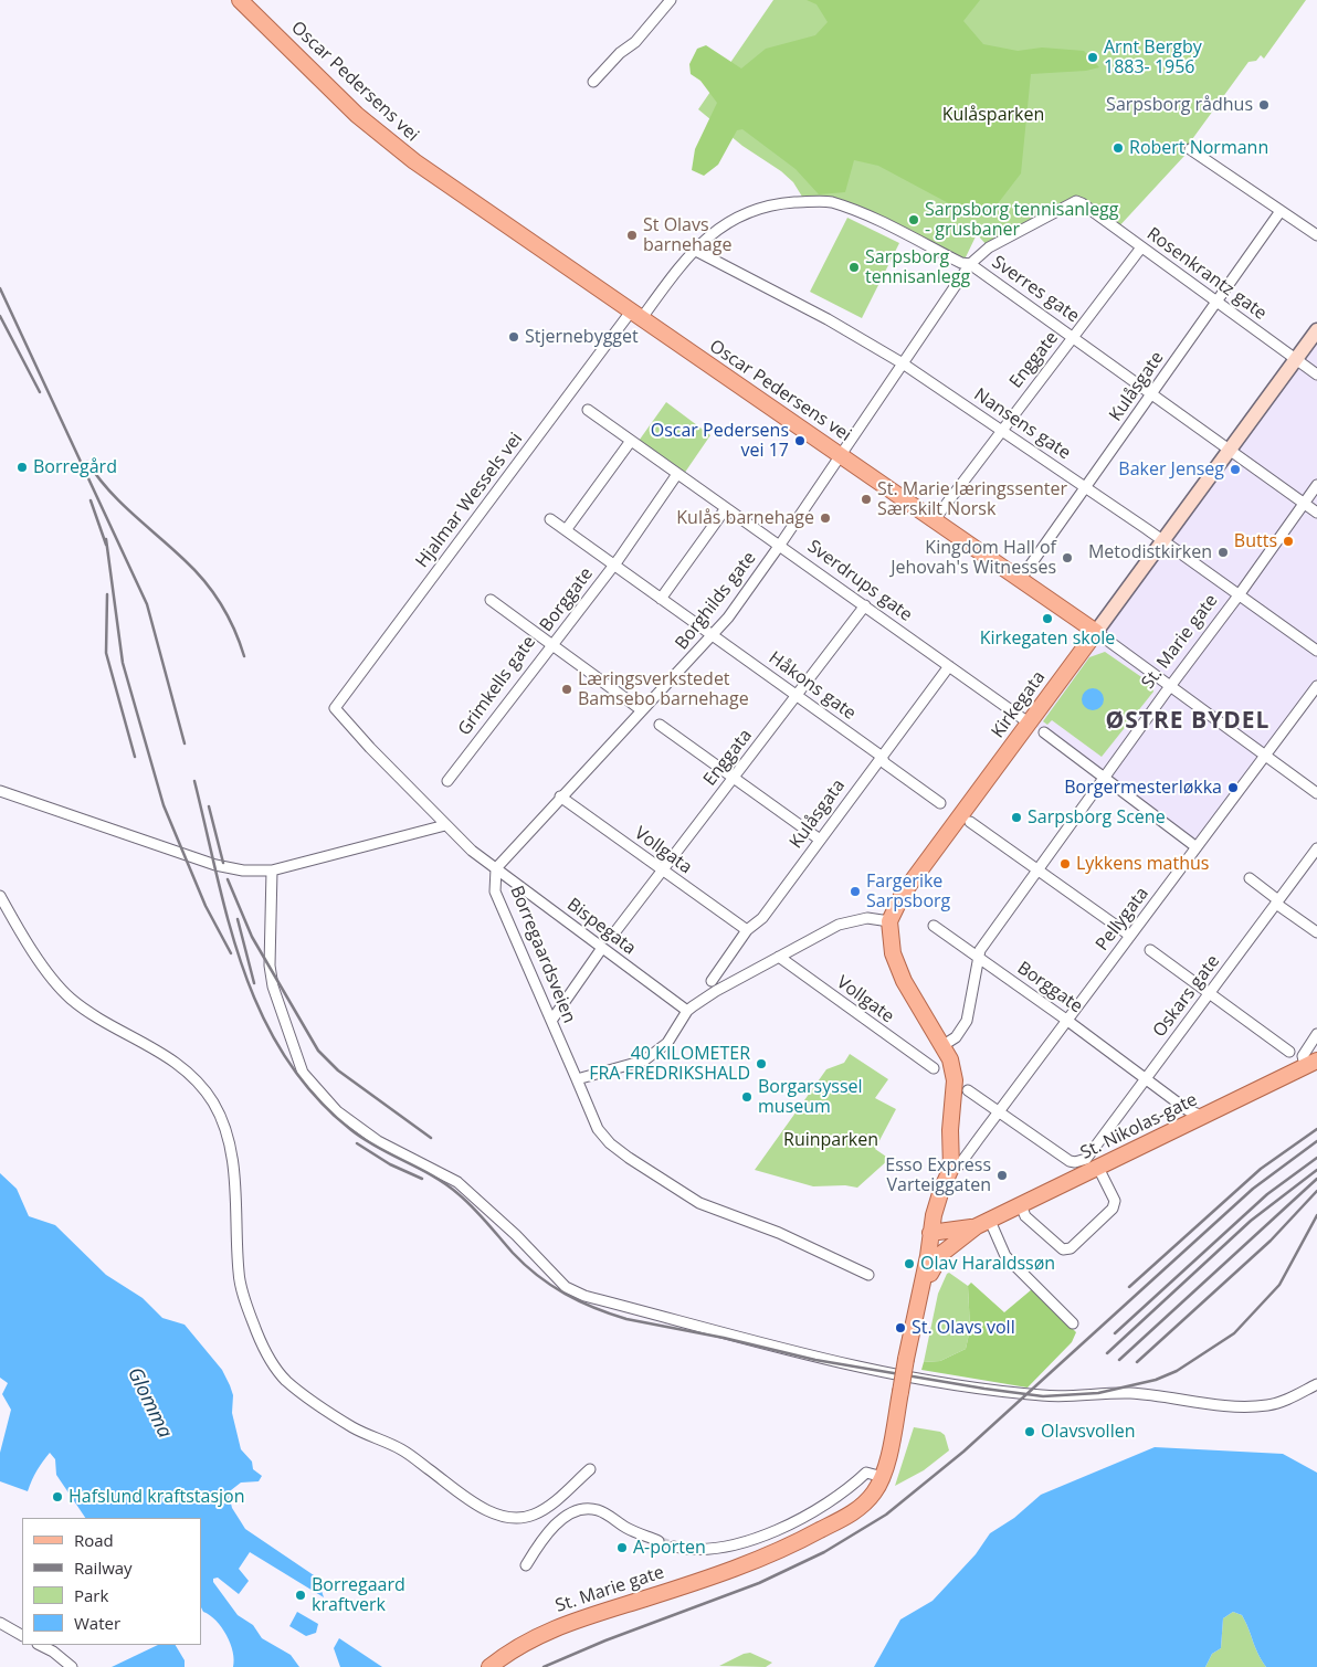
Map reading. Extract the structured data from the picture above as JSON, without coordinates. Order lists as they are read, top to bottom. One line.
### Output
{"streets":{"main road":["Oscar Pedersens vei","St. Marie gate","Kirkegata","St. Nikolas-gate"],"street":["Rosenkrantz gate","Sverres gate","Enggate","Kulåsgate","Nansens gate","Hjalmar Wessels vei","Sverdrups gate","Borggate","Borghilds gate","Grimkells gate","Håkons gate","Enggata","Kulåsgata","Vollgata","Pellygata","Bispegata","Borregaardsveien","Oskars gate","Vollgate"]},"crossings":[["Oscar Pedersens vei","Sverres gate"],["Oscar Pedersens vei","Enggate"],["Oscar Pedersens vei","Kulåsgate"],["Oscar Pedersens vei","Hjalmar Wessels vei"],["Oscar Pedersens vei","Borghilds gate"],["Oscar Pedersens vei","St. Marie gate"],["Oscar Pedersens vei","Kirkegata"],["Oscar Pedersens vei","Pellygata"],["Rosenkrantz gate","Enggate"],["Rosenkrantz gate","Kulåsgate"],["Rosenkrantz gate","Borghilds gate"],["Rosenkrantz gate","Kirkegata"],["Sverres gate","Enggate"],["Sverres gate","Kulåsgate"],["Sverres gate","Nansens gate"],["Sverres gate","Hjalmar Wessels vei"],["Sverres gate","Borghilds gate"],["Sverres gate","St. Marie gate"],["Sverres gate","Kirkegata"],["Enggate","Nansens gate"],["Kulåsgate","Nansens gate"],["Nansens gate","Borghilds gate"],["Nansens gate","St. Marie gate"],["Nansens gate","Kirkegata"],["Hjalmar Wessels vei","Borregaardsveien"],["Sverdrups gate","Borghilds gate"],["Sverdrups gate","Kirkegata"],["Sverdrups gate","Enggata"],["Sverdrups gate","Kulåsgata"],["Borggate","Borghilds gate"],["Borggate","St. Marie gate"],["Borggate","Grimkells gate"],["Borggate","Håkons gate"],["Borggate","Pellygata"],["Borggate","Oskars gate"],["Borggate","St. Nikolas-gate"],["Borghilds gate","Håkons gate"],["Borghilds gate","Vollgata"],["Borghilds gate","Bispegata"],["Borghilds gate","Borregaardsveien"],["St. Marie gate","Kirkegata"],["St. Marie gate","Pellygata"],["St. Marie gate","St. Nikolas-gate"],["Håkons gate","Enggata"],["Håkons gate","Kulåsgata"],["Enggata","Vollgata"],["Kulåsgata","Vollgata"],["Pellygata","Oskars gate"],["Bispegata","Borregaardsveien"]],"districts":["ØSTRE BYDEL"],"water":["Glomma"],"parks":["Kulåsparken","Ruinparken"],"places":["Arnt Bergby 1883- 1956","Sarpsborg rådhus","Robert Normann","Sarpsborg tennisanlegg - grusbaner","St Olavs barnehage","Sarpsborg tennisanlegg","Stjernebygget","Oscar Pedersens vei 17","Borregård","Baker Jenseg","St. Marie læringssenter Særskilt Norsk","Kulås barnehage","Butts","Metodistkirken","Kingdom Hall of Jehovah's Witnesses","Kirkegaten skole","Læringsverkstedet Bamsebo barnehage","Borgermesterløkka","Sarpsborg Scene","Lykkens mathus","Fargerike Sarpsborg","40 KILOMETER FRA FREDRIKSHALD","Borgarsyssel museum","Esso Express Varteiggaten","Olav Haraldssøn","St. Olavs voll","Olavsvollen","Hafslund kraftstasjon","A-porten","Borregaard kraftverk"],"legend":["Road","Railway","Park","Water"]}
